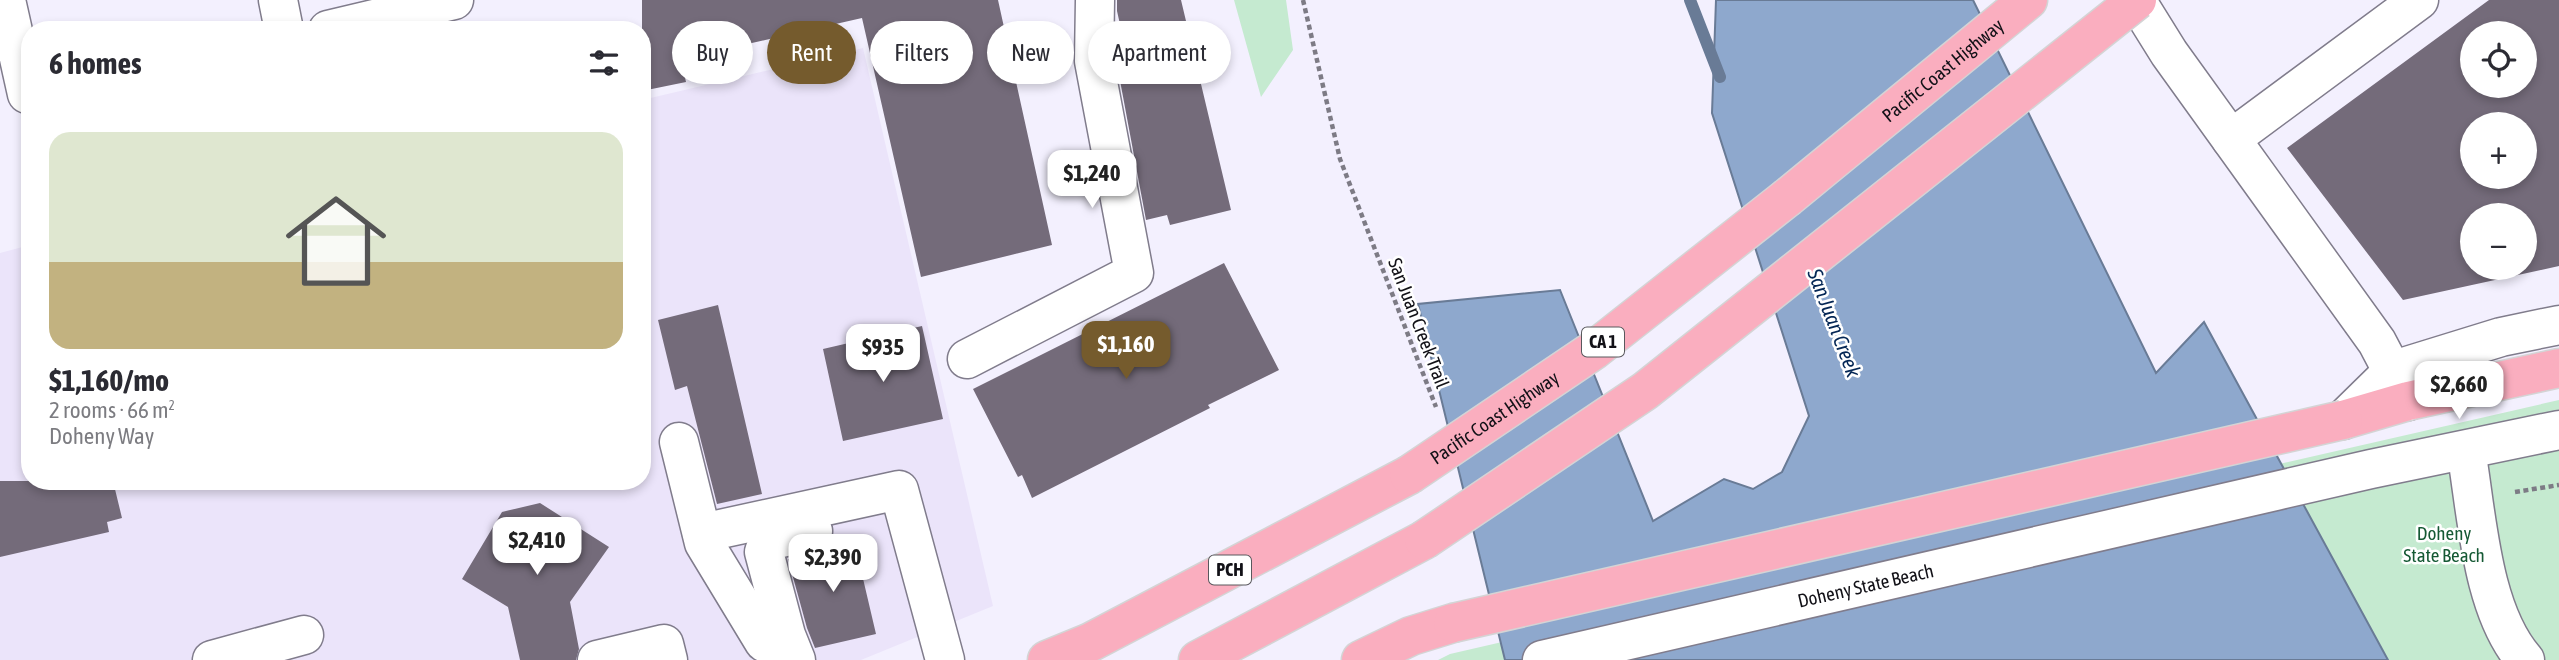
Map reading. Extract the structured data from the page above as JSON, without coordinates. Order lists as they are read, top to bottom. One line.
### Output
{"streets":{"highway":["Pacific Coast Highway","CA 1","PCH"],"street":["Doheny State Beach"],"path":["San Juan Creek Trail"]},"water":["San Juan Creek"],"parks":["Doheny State Beach"],"page":{"map_buttons":["+","−"],"chip":["Buy","Rent","Filters","New","Apartment"],"heading":"6 homes","list":[{"name":"$1,160/mo","note":"2 rooms · 66 m² · Doheny Way"}],"price":["$1,240","$1,160","$935","$2,660","$2,410","$2,390"]}}
